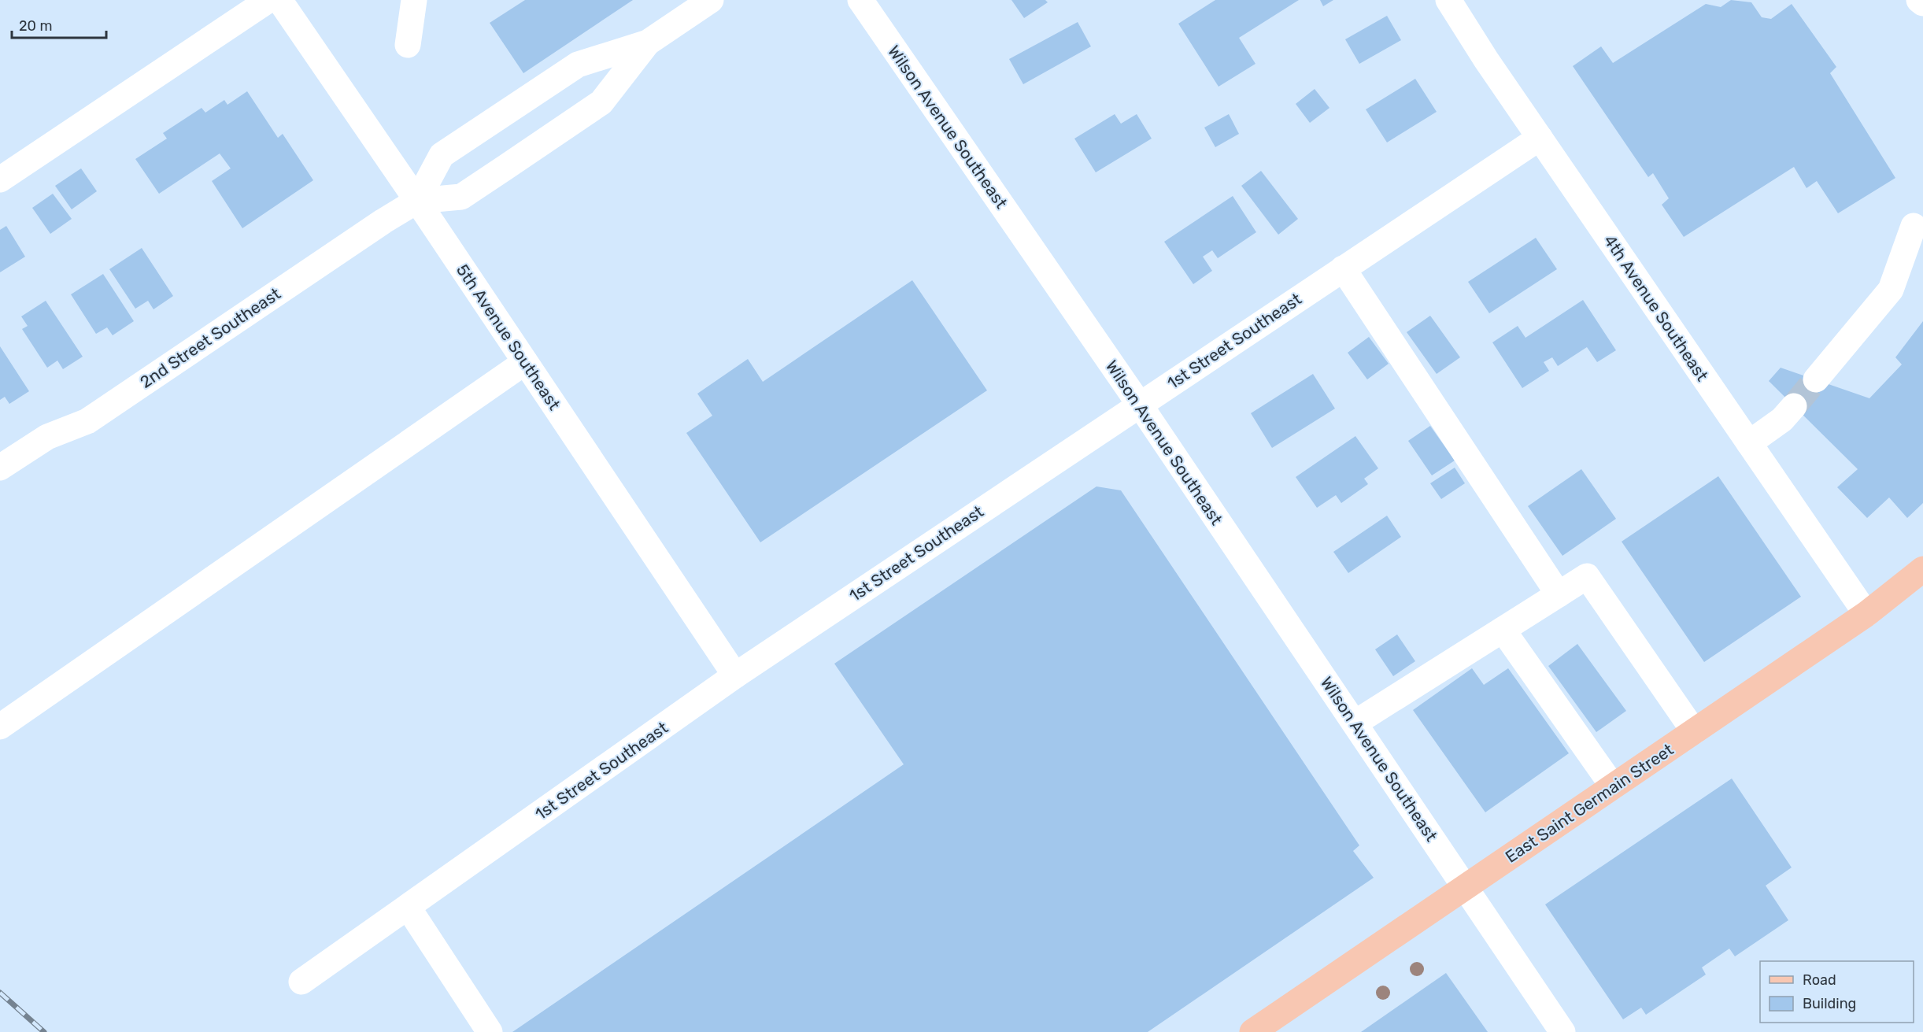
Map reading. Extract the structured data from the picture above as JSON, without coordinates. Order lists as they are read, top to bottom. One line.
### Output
{"streets":{"main road":["East Saint Germain Street"],"street":["Wilson Avenue Southeast","4th Avenue Southeast","5th Avenue Southeast","2nd Street Southeast","1st Street Southeast"]},"crossings":[["Wilson Avenue Southeast","1st Street Southeast"],["Wilson Avenue Southeast","East Saint Germain Street"],["4th Avenue Southeast","1st Street Southeast"],["4th Avenue Southeast","East Saint Germain Street"],["5th Avenue Southeast","2nd Street Southeast"],["5th Avenue Southeast","1st Street Southeast"]],"legend":["Road","Building"],"scale_bar":"20 m"}
